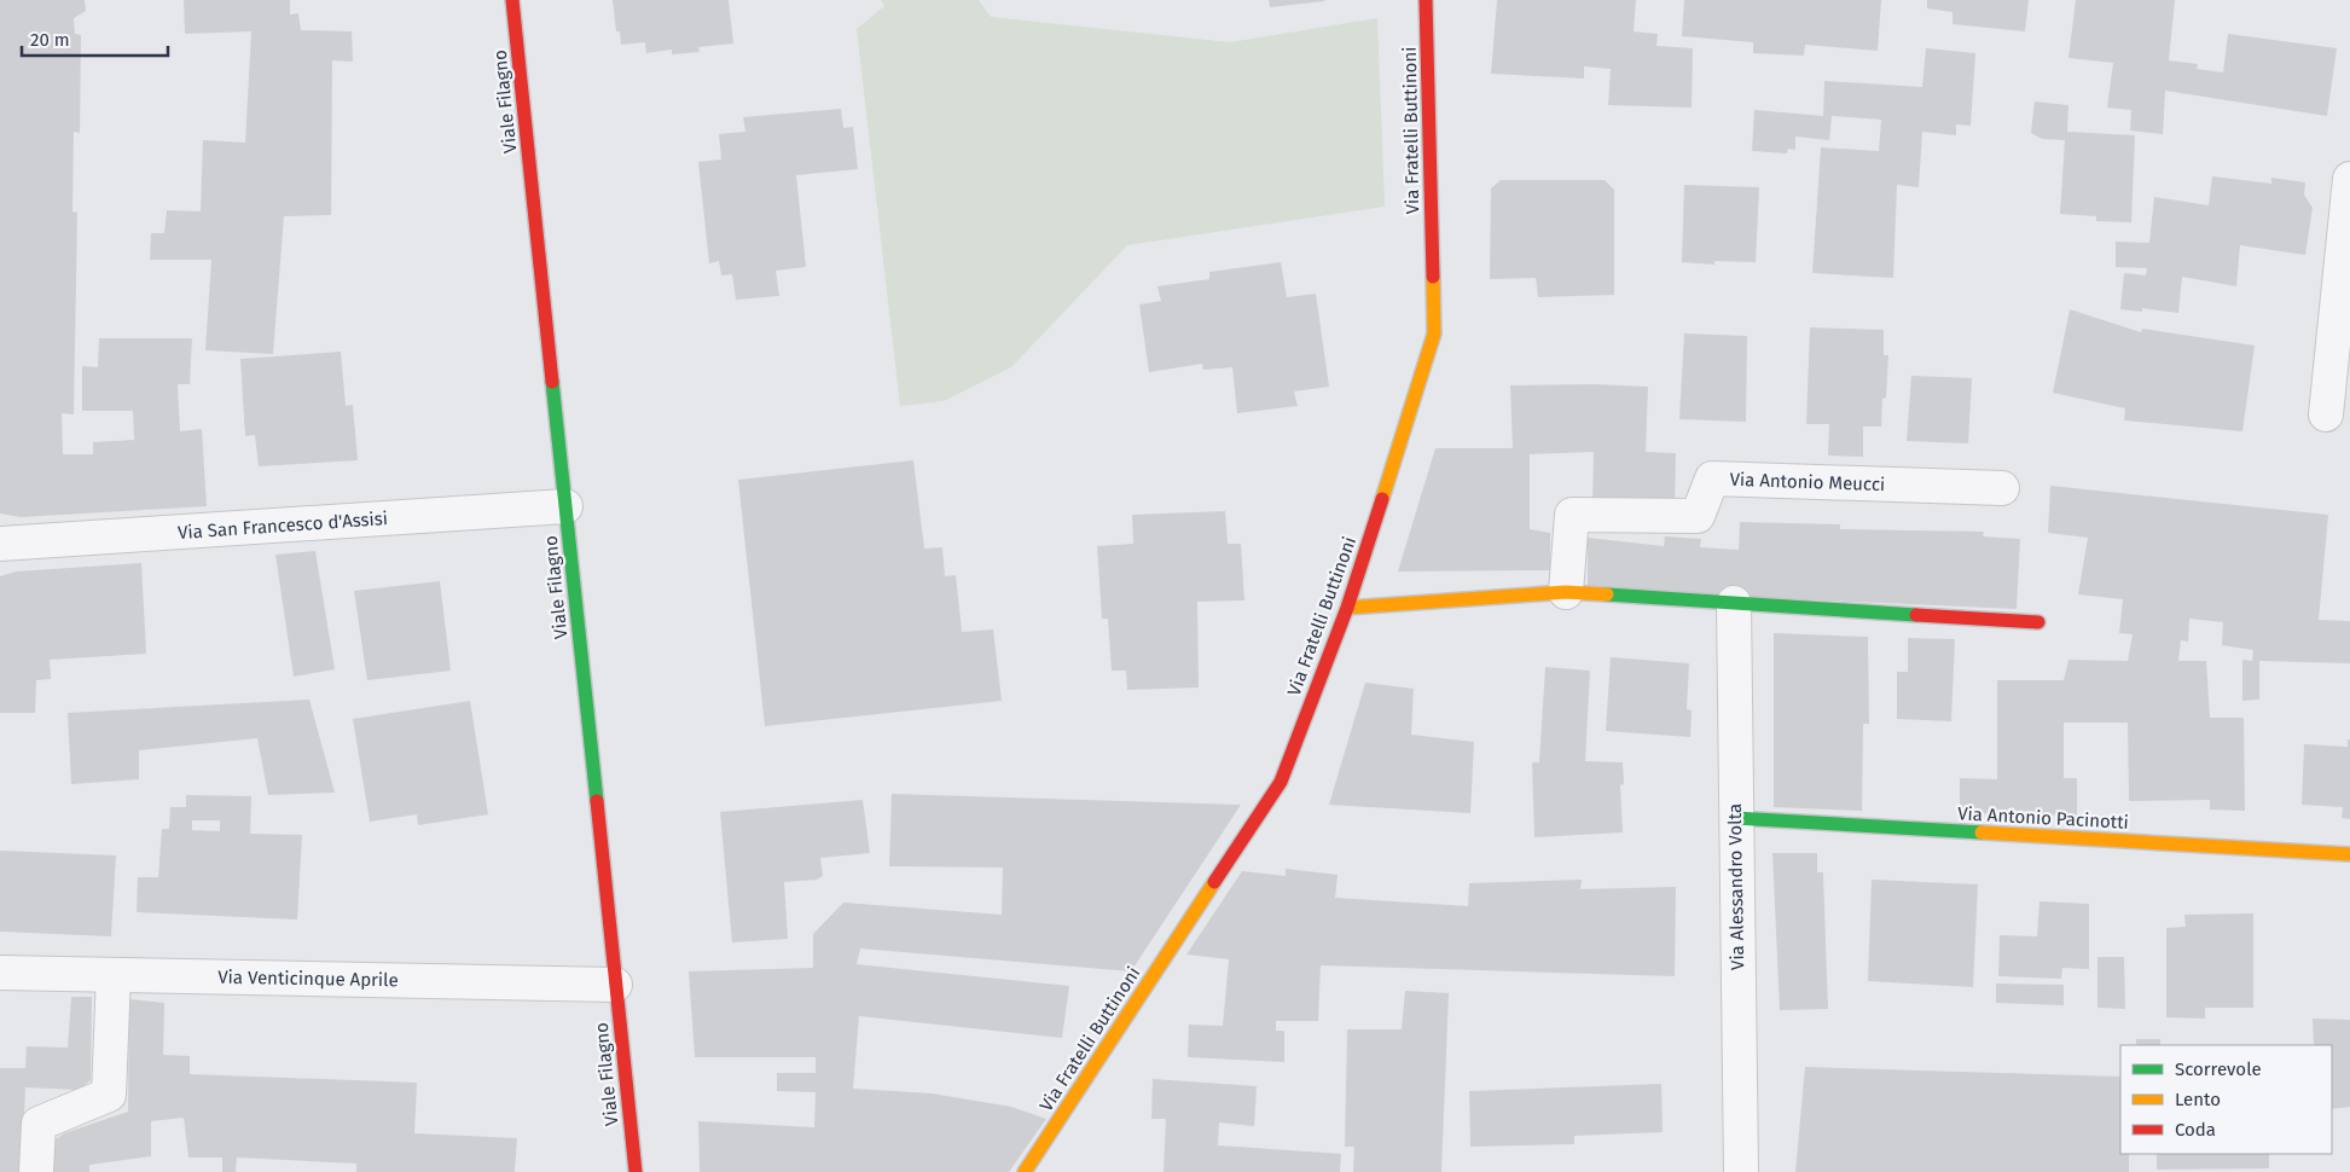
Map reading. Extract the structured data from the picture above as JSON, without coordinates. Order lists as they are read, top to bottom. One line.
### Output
{"streets":{"street":["Viale Filagno","Via Fratelli Buttinoni","Via Antonio Meucci","Via San Francesco d'Assisi","Via Antonio Pacinotti","Via Alessandro Volta","Via Venticinque Aprile"]},"crossings":[["Viale Filagno","Via San Francesco d'Assisi"],["Viale Filagno","Via Venticinque Aprile"],["Via Antonio Pacinotti","Via Alessandro Volta"]],"legend":["Scorrevole","Lento","Coda"],"scale_bar":"20 m"}
